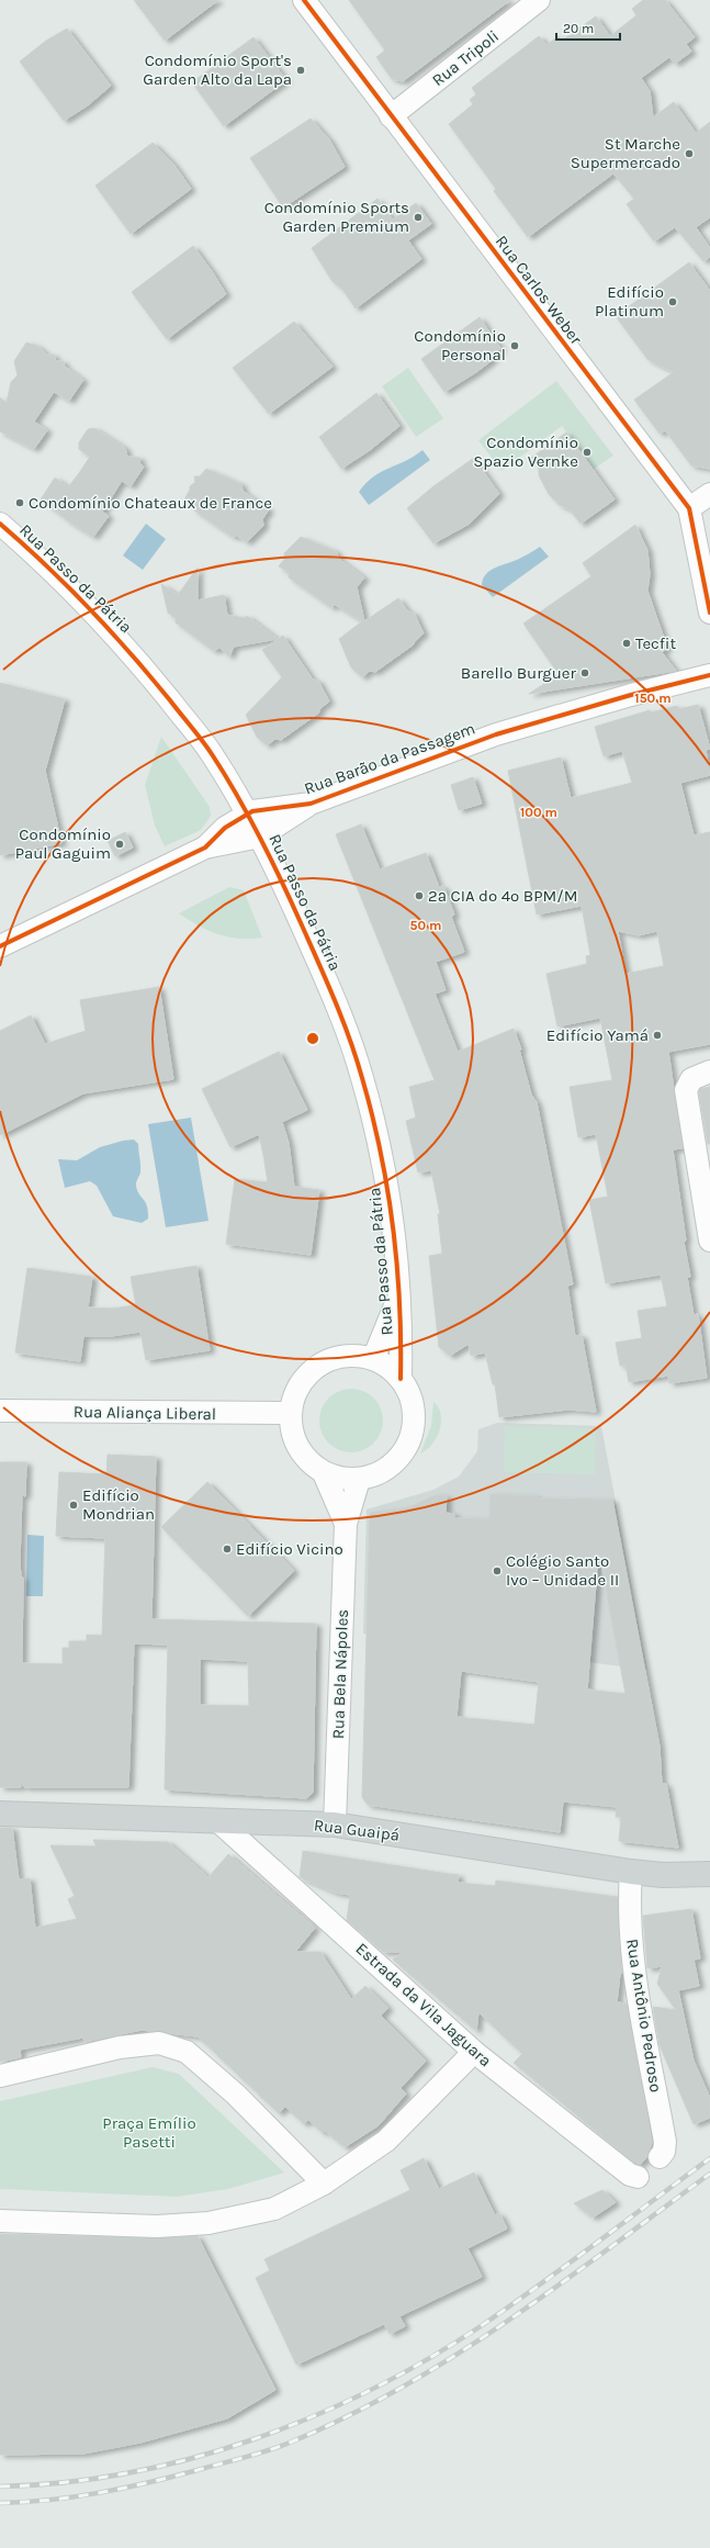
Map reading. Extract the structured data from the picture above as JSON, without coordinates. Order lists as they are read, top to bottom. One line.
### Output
{"streets":{"main road":["Rua Guaipá"],"street":["Rua Tripoli","Rua Carlos Weber","Rua Passo da Pátria","Rua Barão da Passagem","Rua Aliança Liberal","Rua Bela Nápoles","Estrada da Vila Jaguara","Rua Antônio Pedroso"]},"crossings":[["Rua Tripoli","Rua Carlos Weber"],["Rua Passo da Pátria","Rua Barão da Passagem"],["Rua Passo da Pátria","Rua Aliança Liberal"],["Rua Bela Nápoles","Rua Guaipá"],["Rua Guaipá","Estrada da Vila Jaguara"],["Rua Guaipá","Rua Antônio Pedroso"]],"parks":["Praça Emílio Pasetti"],"places":["Condomínio Sport's Garden Alto da Lapa","St Marche Supermercado","Condomínio Sports Garden Premium","Edifício Platinum","Condomínio Personal","Condomínio Spazio Vernke","Condomínio Chateaux de France","Tecfit","Barello Burguer","Condomínio Paul Gaguim","2ª CIA do 4º BPM/M","Edifício Yamá","Edifício Mondrian","Edifício Vicino","Colégio Santo Ivo – Unidade II"],"scale_bar":"20 m","rings":["150 m","100 m","50 m"]}
